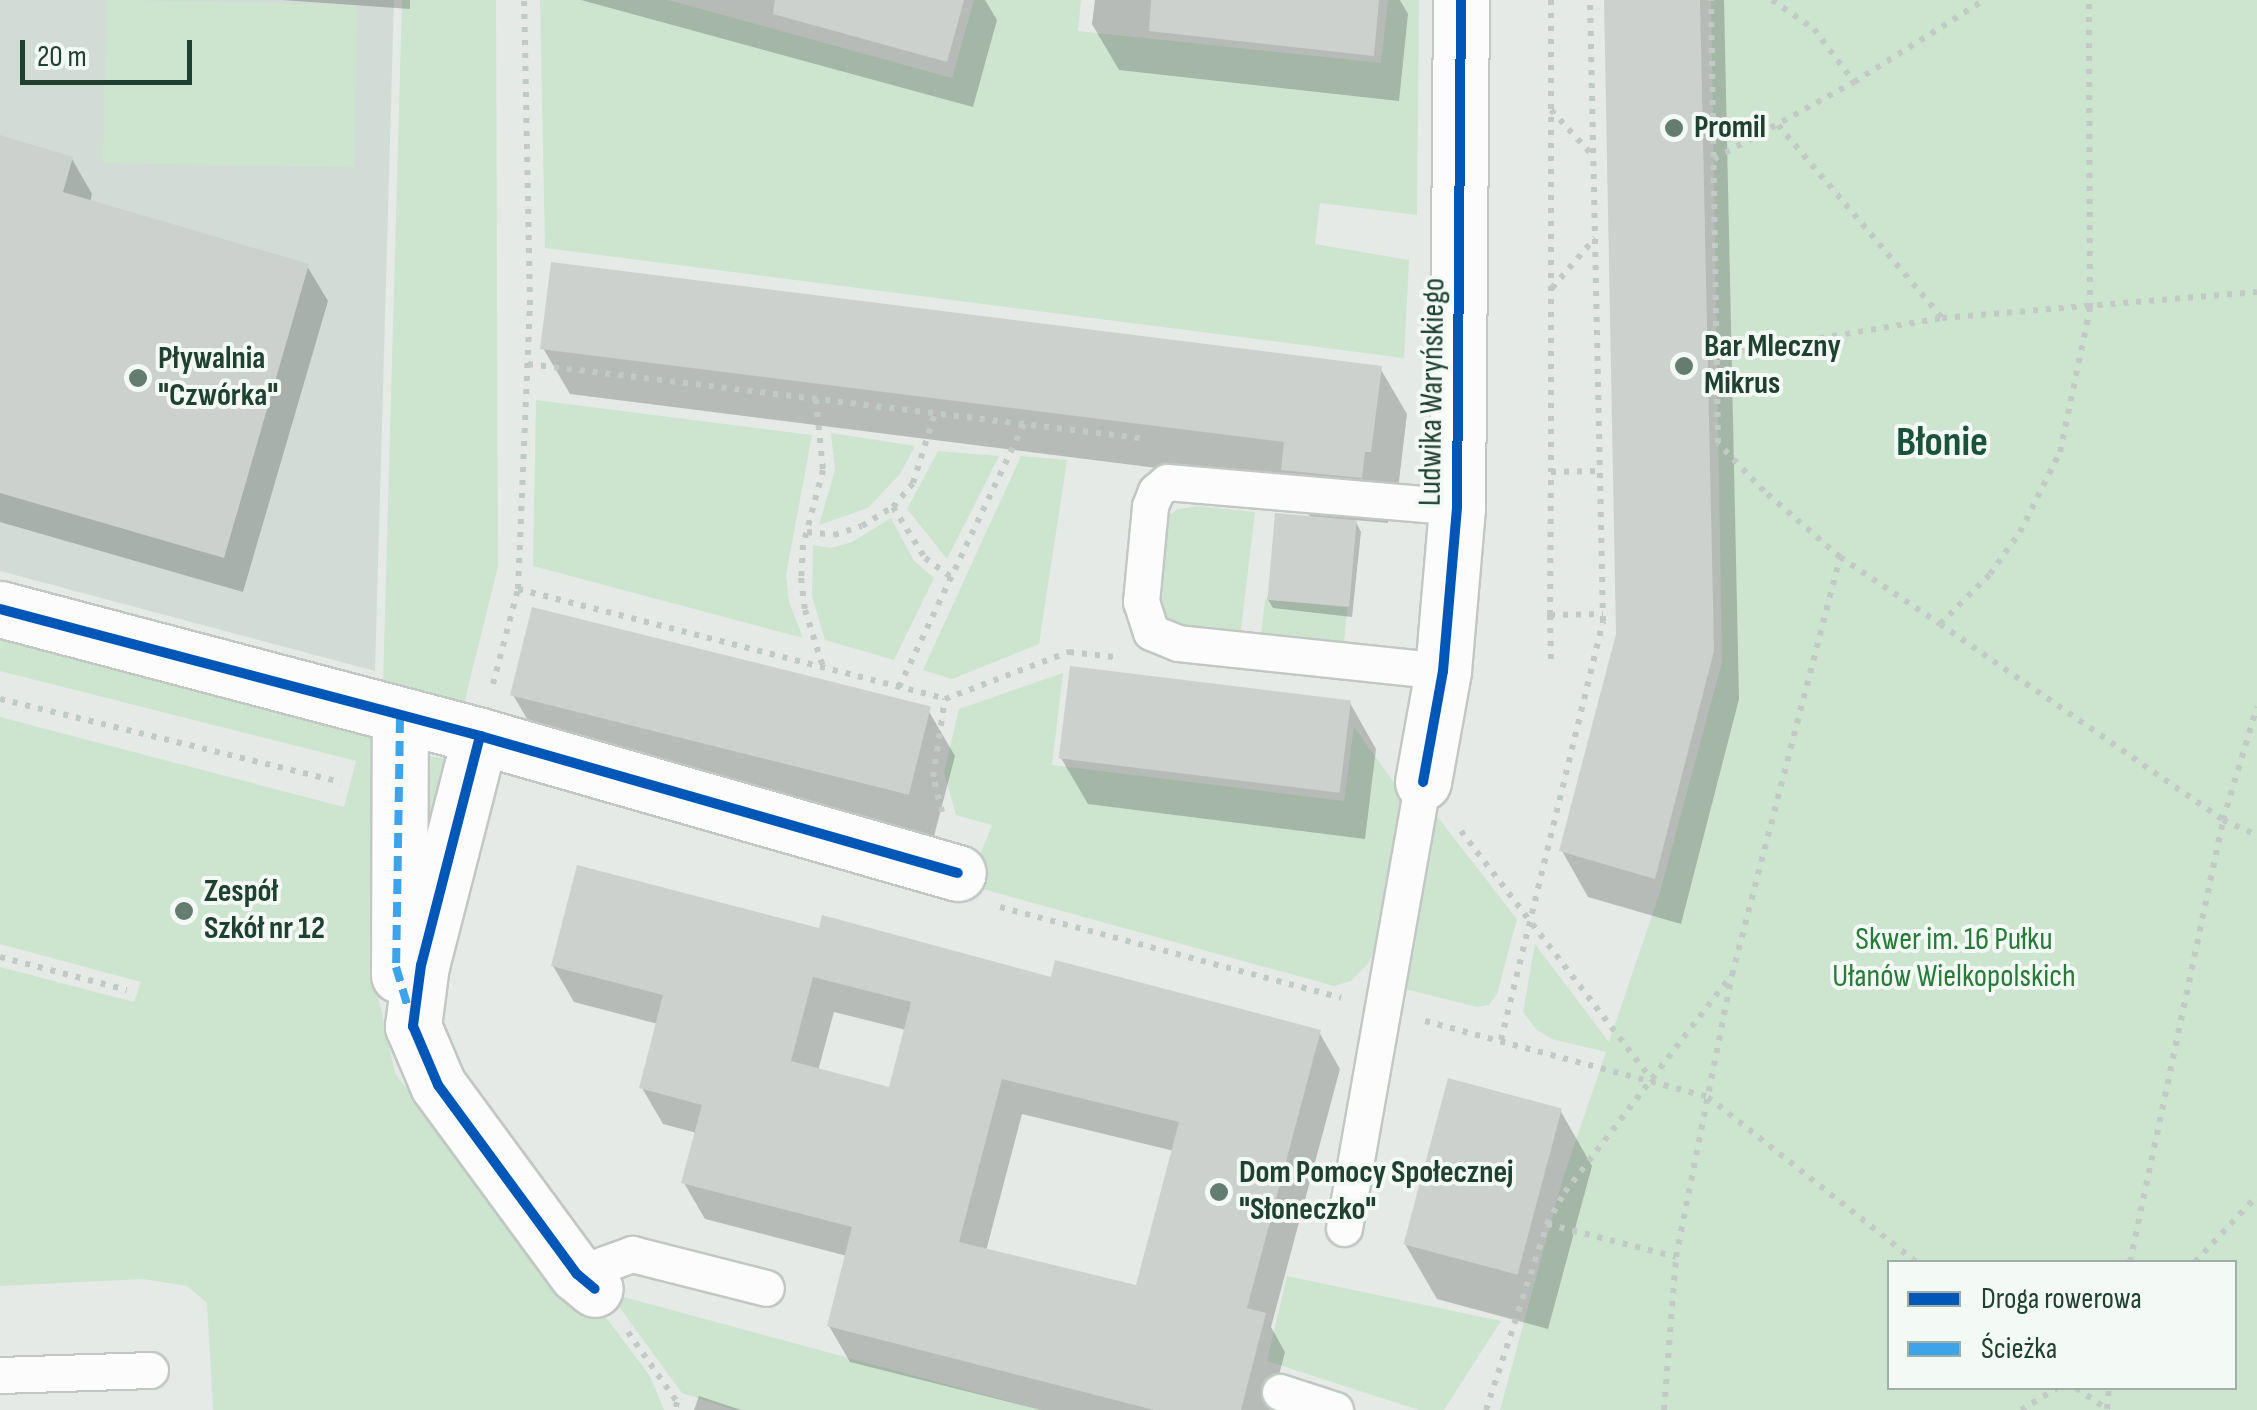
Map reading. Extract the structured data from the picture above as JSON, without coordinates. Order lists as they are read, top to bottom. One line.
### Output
{"streets":{"street":["Ludwika Waryńskiego"]},"districts":["Błonie"],"parks":["Skwer im. 16 Pułku Ułanów Wielkopolskich"],"places":["Promil","Bar Mleczny Mikrus","Pływalnia \"Czwórka\"","Zespół Szkół nr 12","Dom Pomocy Społecznej \"Słoneczko\""],"legend":["Droga rowerowa","Ścieżka"],"scale_bar":"20 m"}
